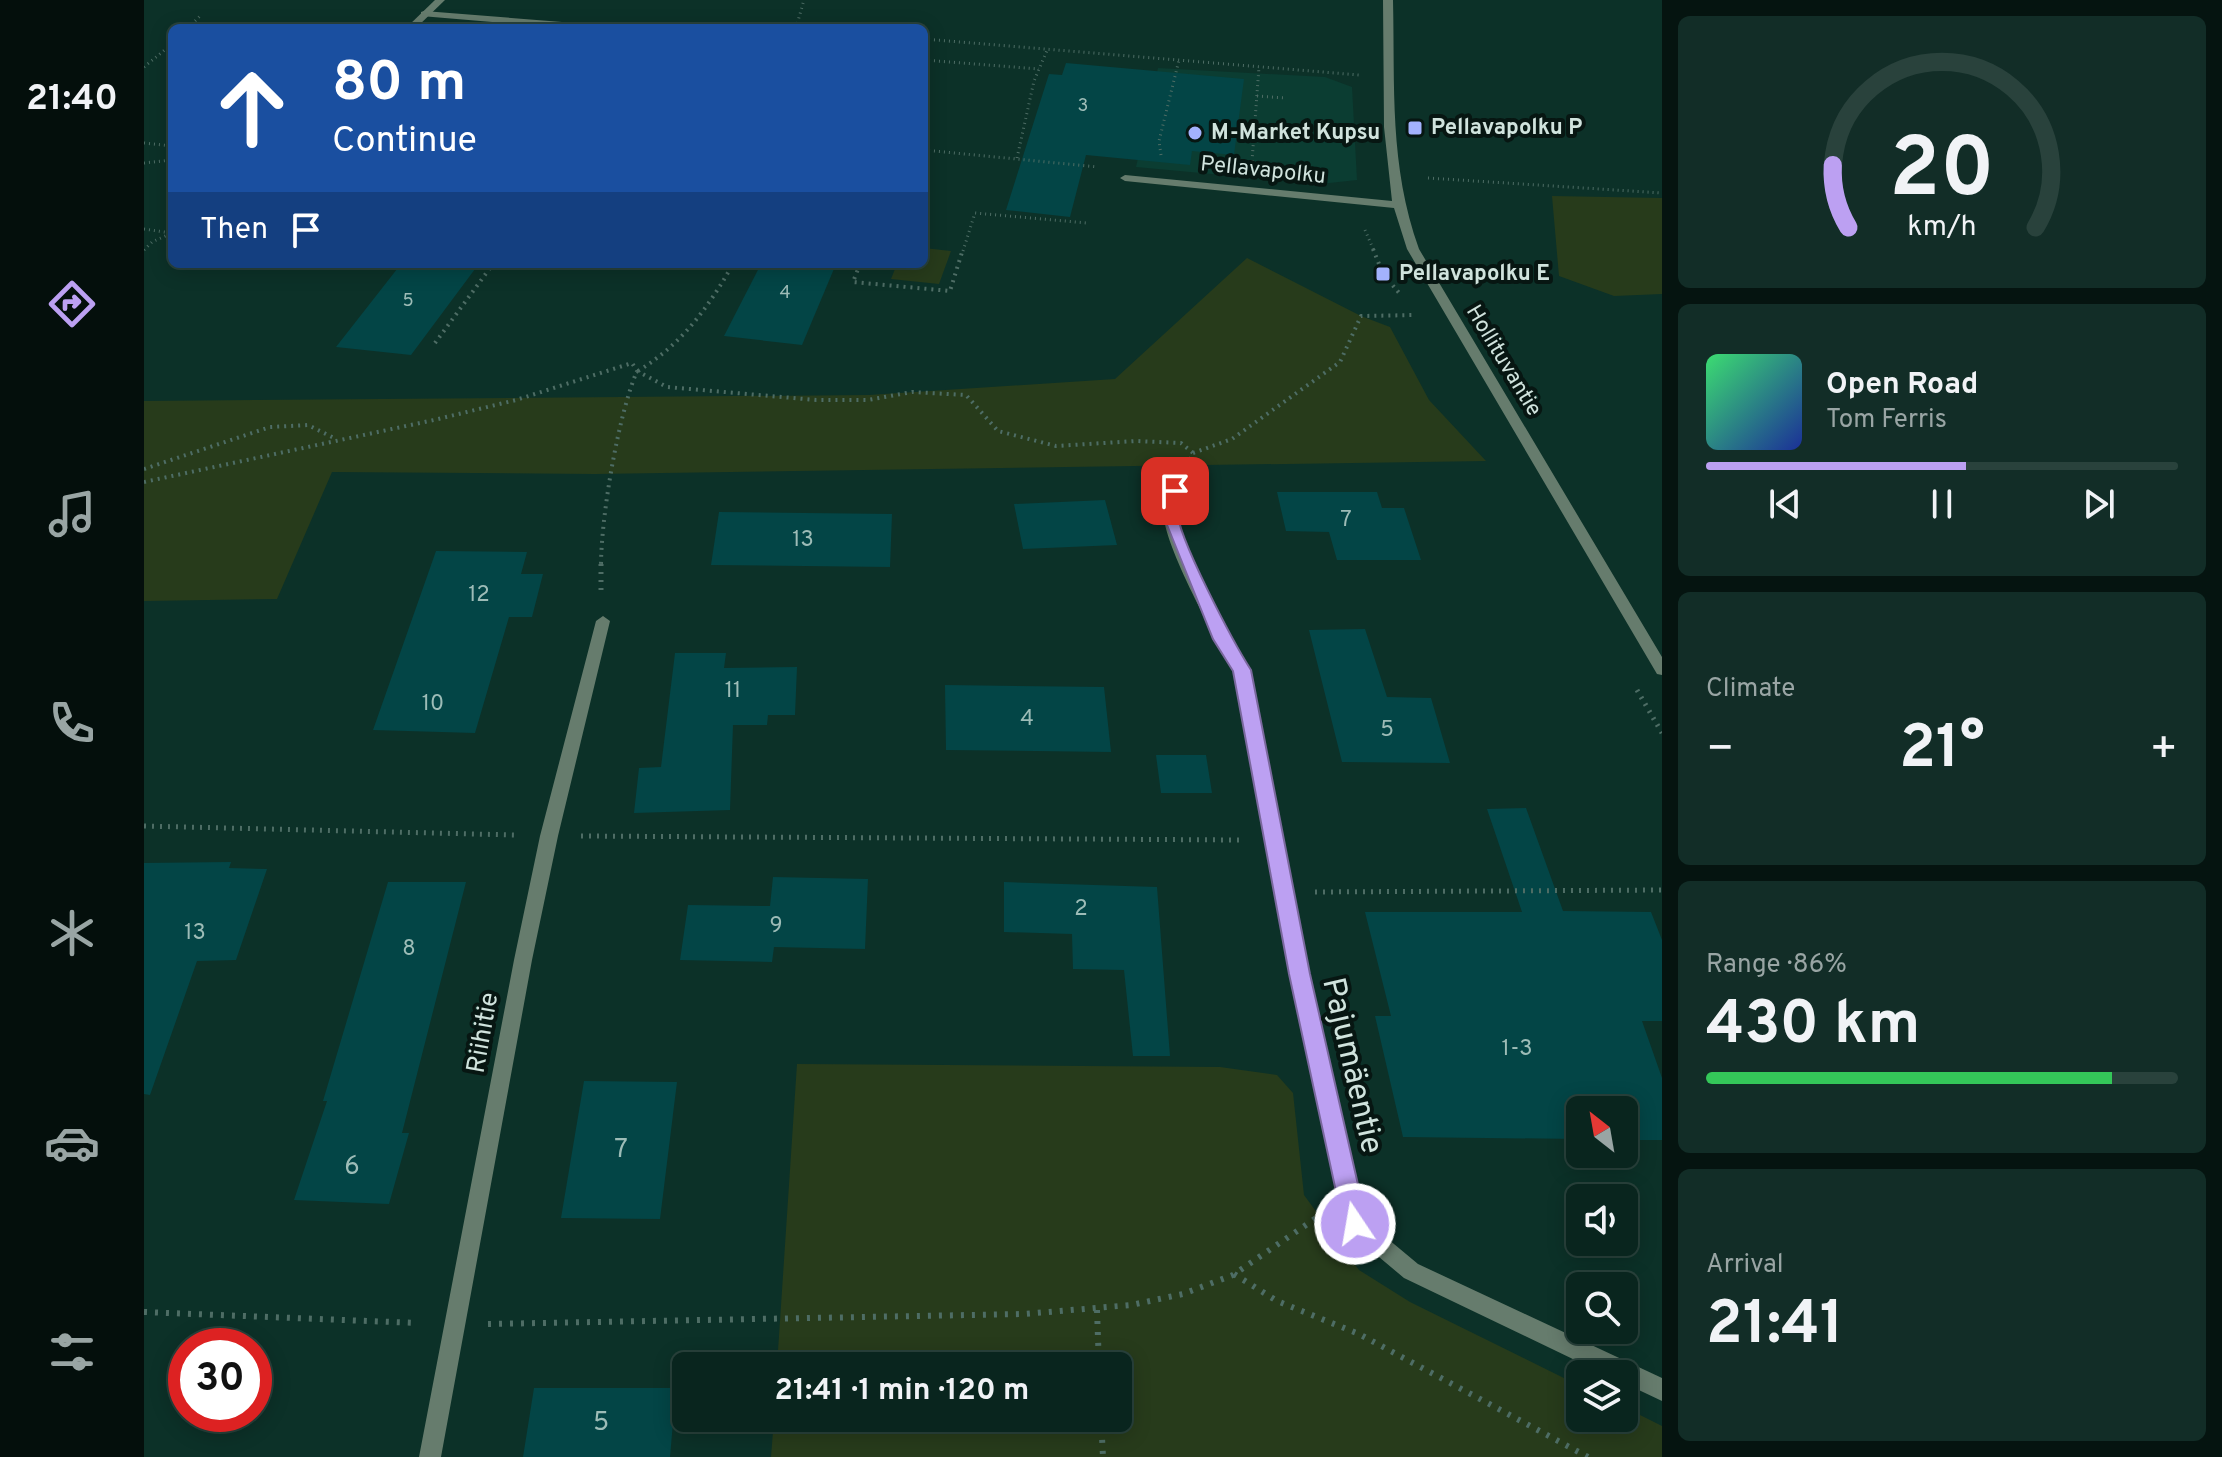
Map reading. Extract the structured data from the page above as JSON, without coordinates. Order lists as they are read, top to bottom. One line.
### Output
{"streets":{"street":["Pellavapolku","Hollituvantie","Riihitie","Pajumäentie"]},"crossings":[["Pellavapolku","Hollituvantie"]],"places":{"transit":["Pellavapolku P","Pellavapolku E"],"other":["M-Market Kupsu"]},"house_numbers":["3","4","5","7","13","12","11","10","4","5","2","9","13","8","1-3","7","6","5"],"north":"top left","page":{"tabs":"21:40","turn":["80 m","Continue"],"then":"Then","song":["Open Road","Tom Ferris"],"tile":["Climate",["Range · 86%","430 km"],["Arrival","21:41"]],"heat":["−","21°","+"],"limit":"30","trip":"21:41 · 1 min · 120 m","gauge":["20","km/h"]}}
